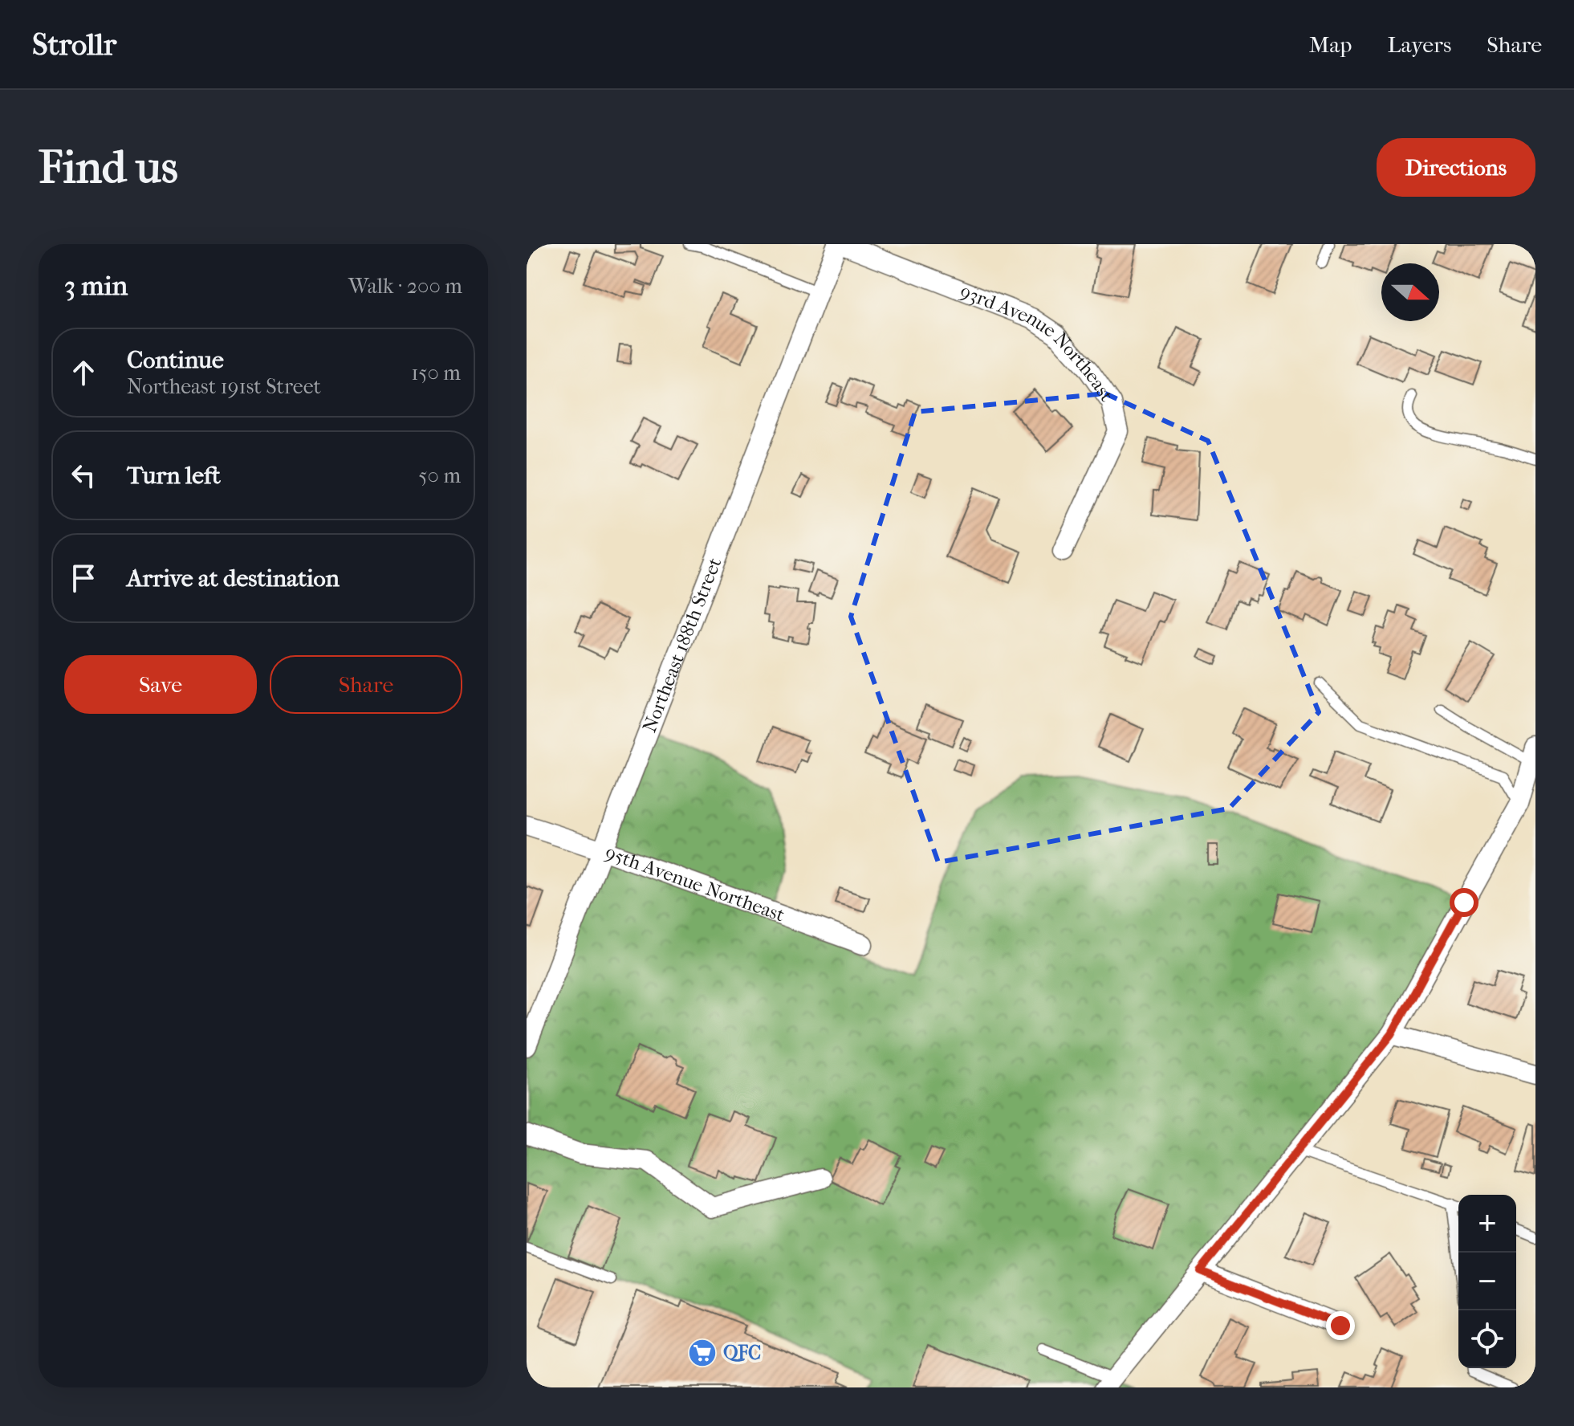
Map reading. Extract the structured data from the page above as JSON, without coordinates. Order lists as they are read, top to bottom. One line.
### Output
{"streets":{"street":["93rd Avenue Northeast","Northeast 188th Street","95th Avenue Northeast"]},"crossings":[["Northeast 188th Street","95th Avenue Northeast"]],"places":{"supermarket":["QFC"]},"north":"right","page":{"header":"Strollr","nav":["Map","Layers","Share"],"buttons":["Directions",["Save","Share"]],"title":"Find us","heading":["3 min","Walk · 200 m"],"list":[["Continue","Northeast 191st Street","150 m"],["Turn left","50 m"],"Arrive at destination"],"map_buttons":["+","−"]}}
